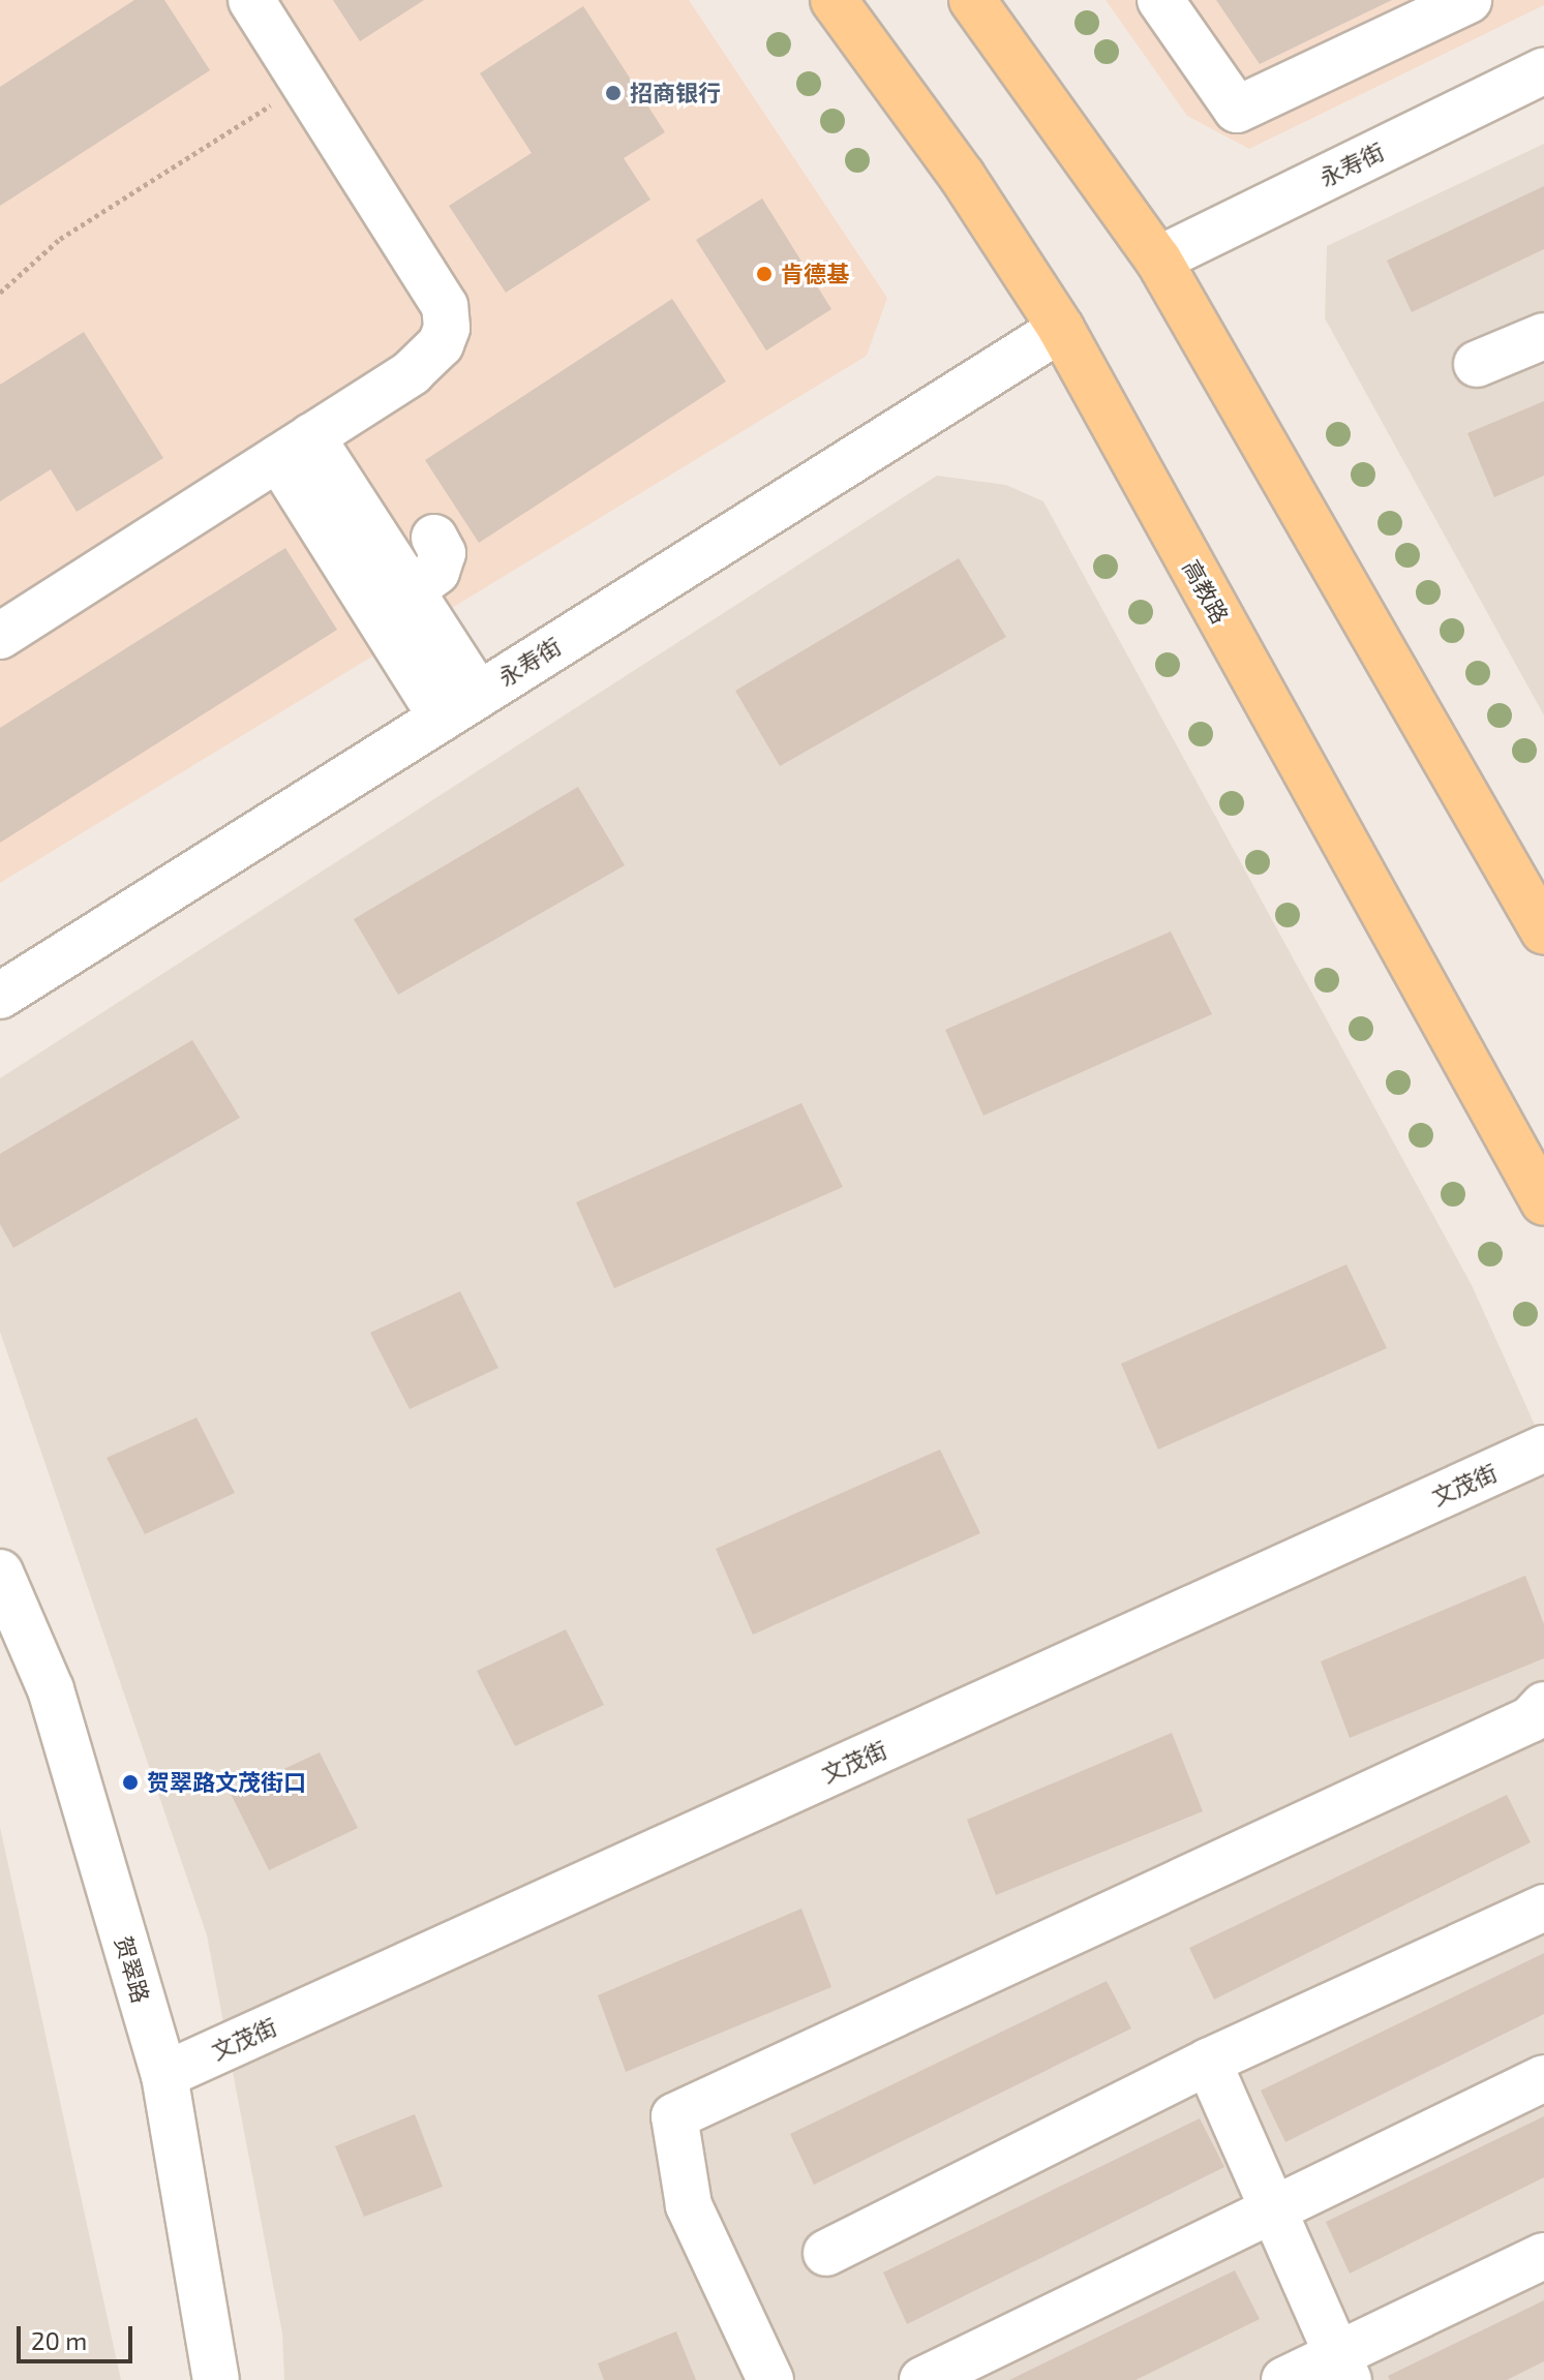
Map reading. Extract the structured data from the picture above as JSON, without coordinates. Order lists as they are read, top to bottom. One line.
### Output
{"streets":{"main road":["高教路"],"street":["永寿街","文茂街","贺翠路"]},"crossings":[["永寿街","高教路"],["文茂街","贺翠路"]],"places":["招商银行","肯德基","贺翠路文茂街口"],"scale_bar":"20 m"}
